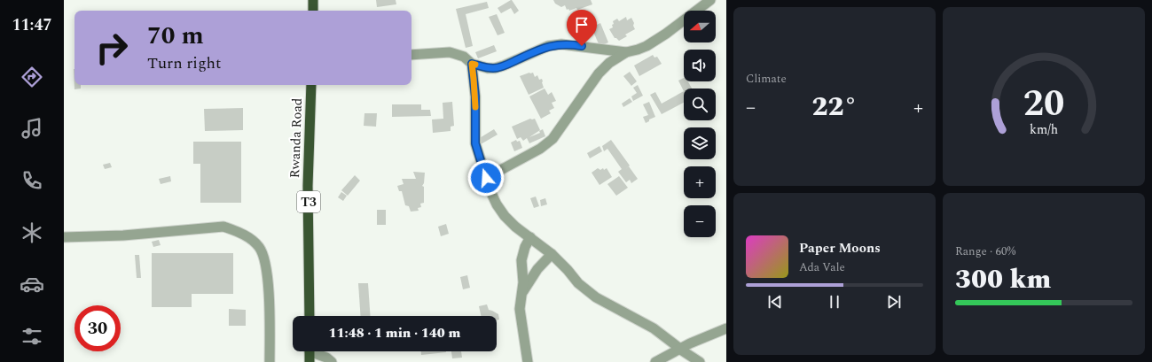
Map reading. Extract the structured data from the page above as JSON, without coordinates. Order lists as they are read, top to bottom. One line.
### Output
{"streets":{"highway":["Rwanda Road","T3"]},"north":"left","page":{"tabs":"11:47","tile":["Climate",["Range · 60%","300 km"]],"map_buttons":["+","−"],"turn":["70 m","Turn right"],"heat":["−","22°","+"],"song":["Paper Moons","Ada Vale"],"limit":"30","trip":"11:48 · 1 min · 140 m","gauge":["20","km/h"]}}
